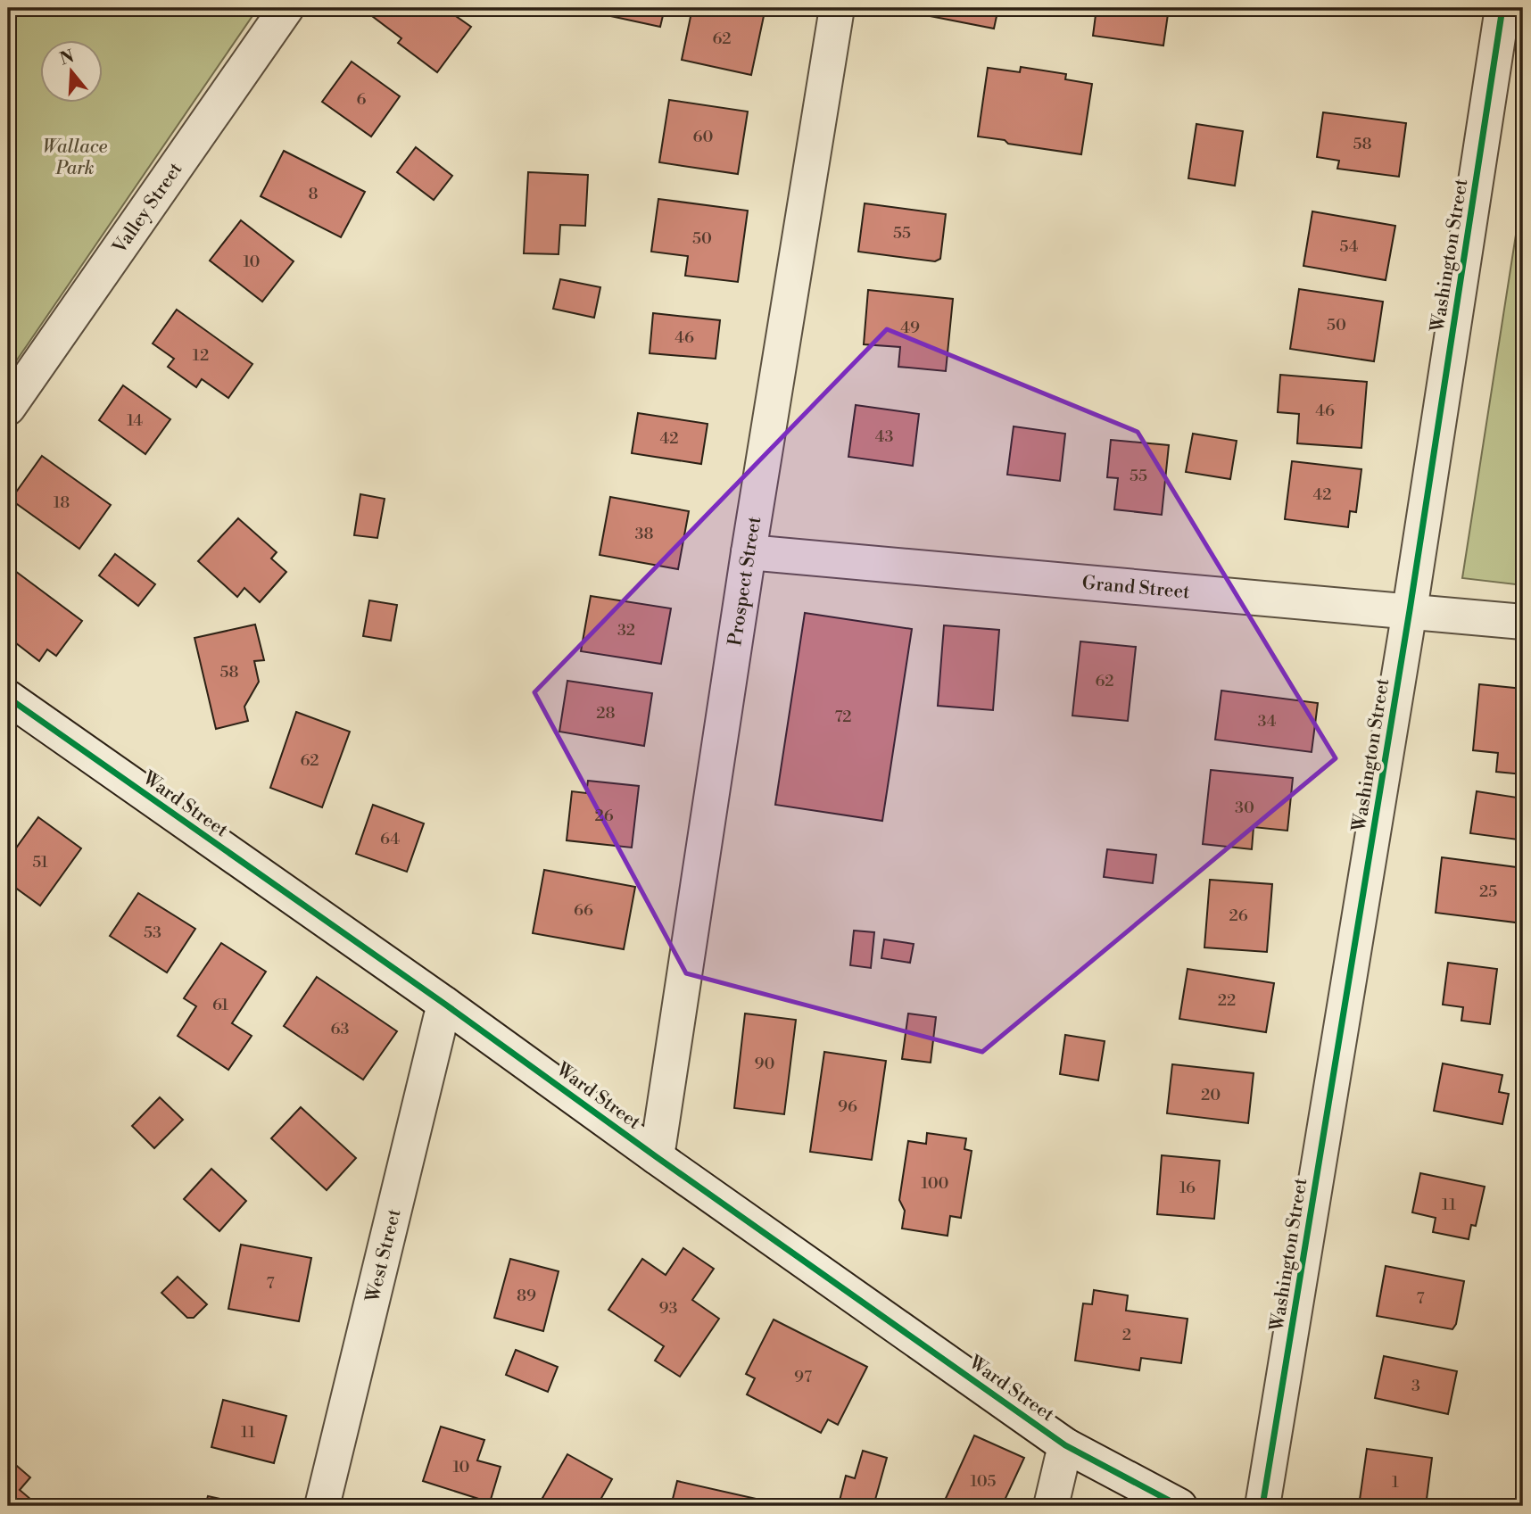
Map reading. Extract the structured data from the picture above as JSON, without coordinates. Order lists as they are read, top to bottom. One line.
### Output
{"streets":{"street":["Valley Street","Washington Street","Prospect Street","Grand Street","Ward Street","West Street"]},"crossings":[["Washington Street","Grand Street"],["Prospect Street","Grand Street"],["Prospect Street","Ward Street"],["Ward Street","West Street"]],"parks":["Wallace Park"],"house_numbers":["62","6","60","58","8","55","50","54","10","50","49","46","12","46","14","43","42","55","42","18","38","32","58","62","28","72","34","62","30","26","64","51","25","66","26","53","22","61","63","90","20","96","100","16","11","7","89","7","93","2","97","3","11","10","105","1"],"north":"top"}
